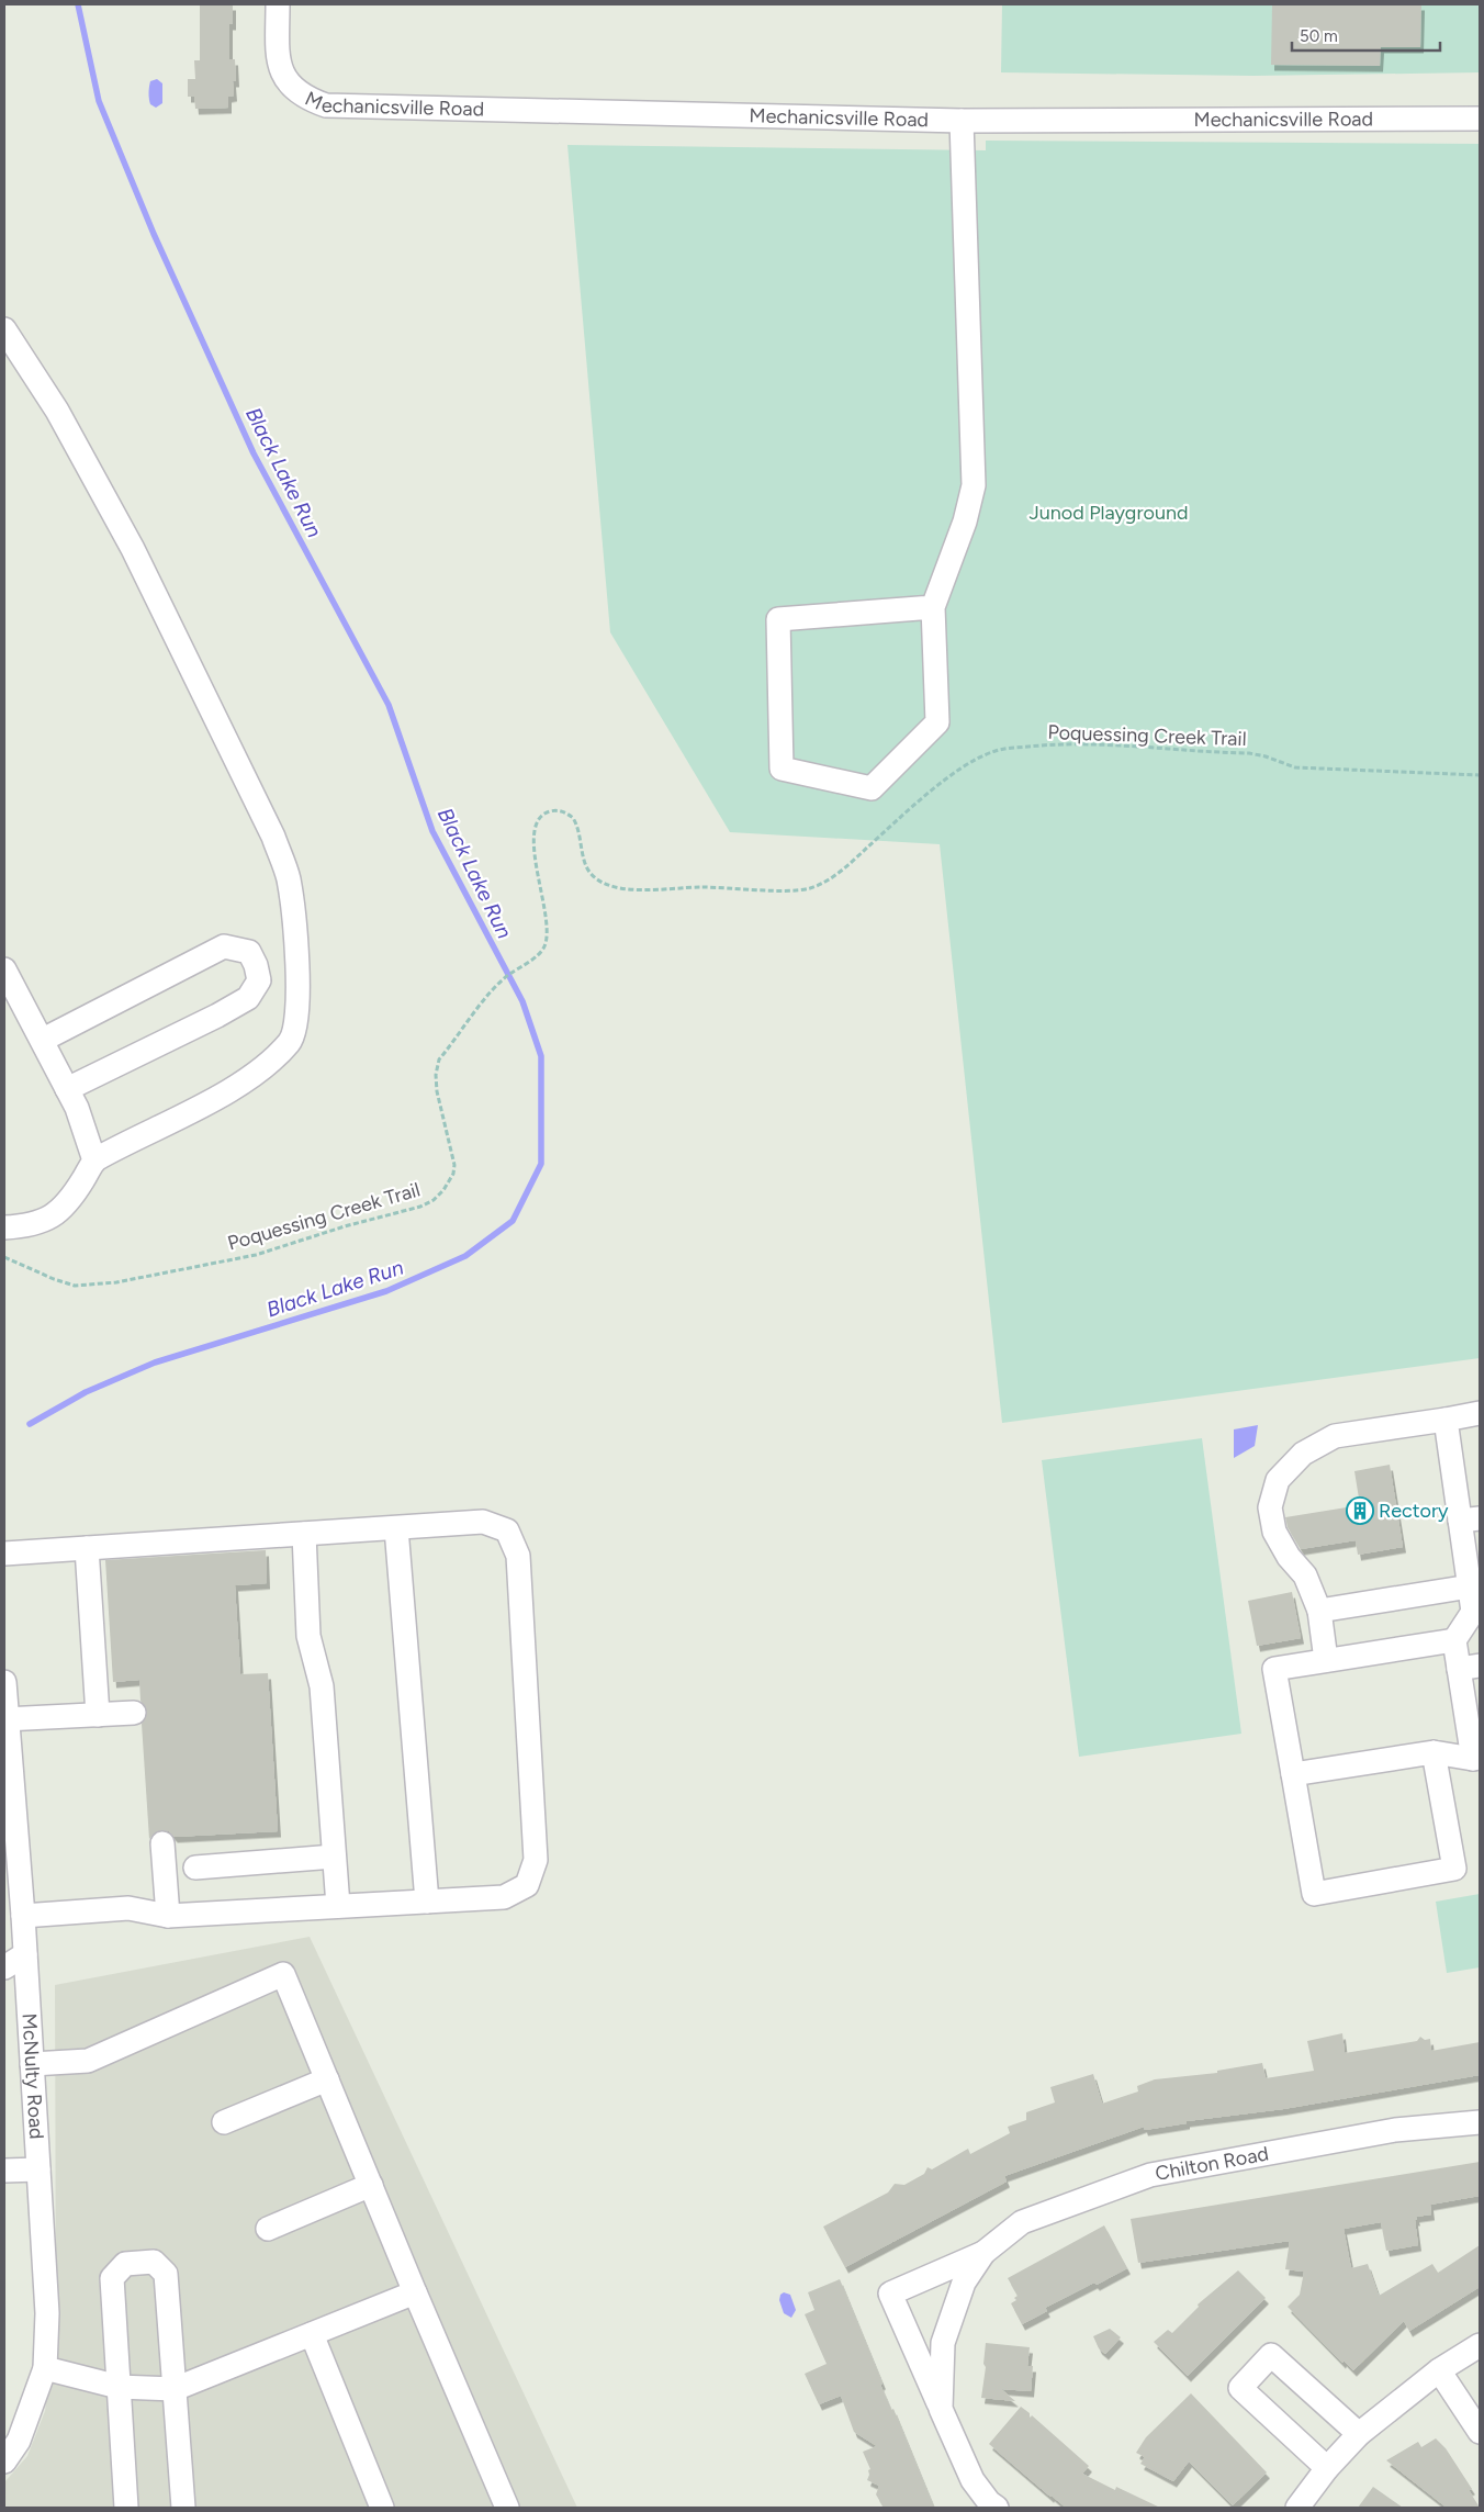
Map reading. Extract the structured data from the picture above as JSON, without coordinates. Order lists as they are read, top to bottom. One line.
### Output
{"streets":{"street":["Mechanicsville Road","McNulty Road","Chilton Road"],"path":["Poquessing Creek Trail"]},"water":["Black Lake Run"],"parks":["Junod Playground"],"places":{"building":["Rectory"]},"scale_bar":"50 m"}
